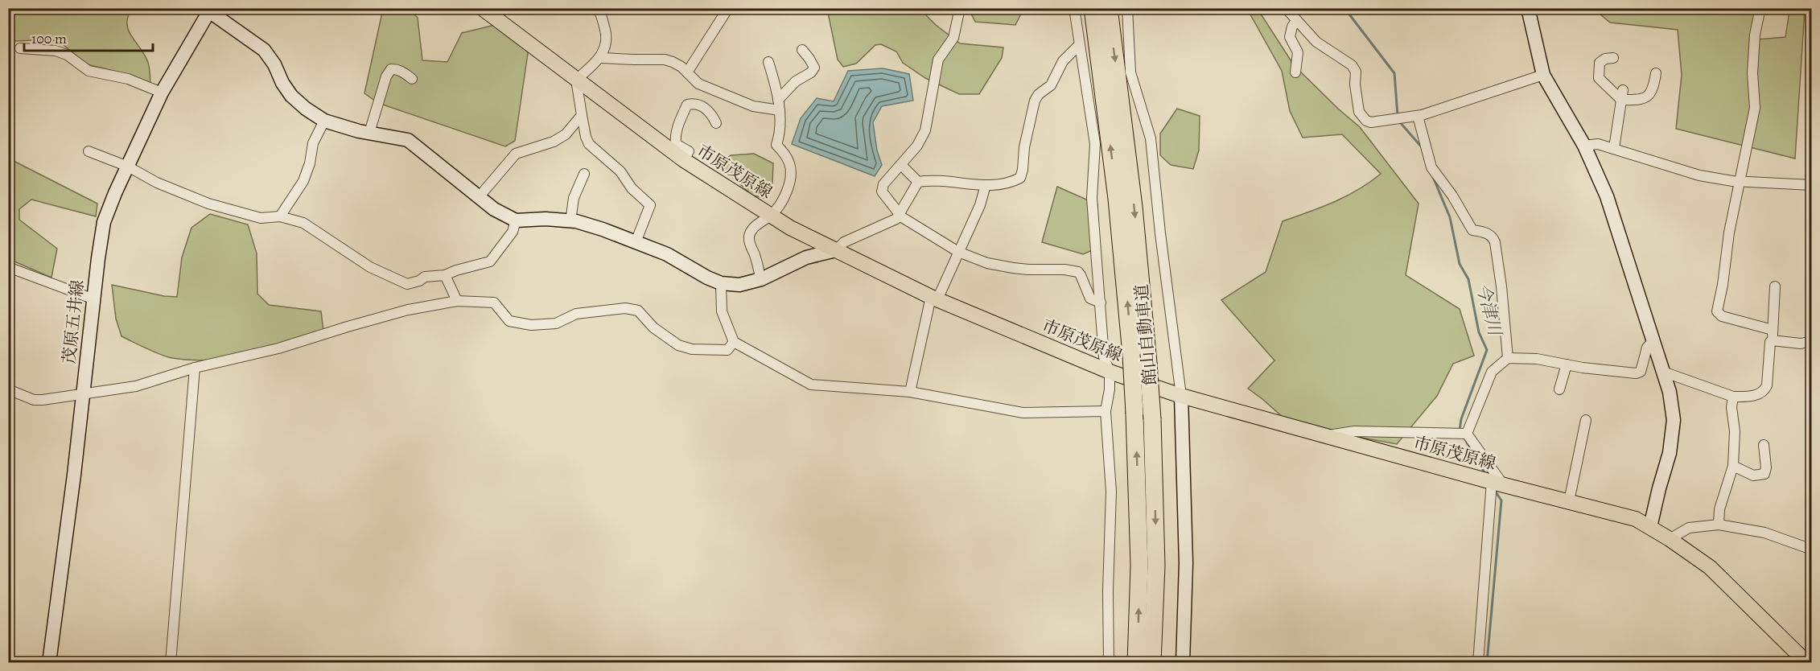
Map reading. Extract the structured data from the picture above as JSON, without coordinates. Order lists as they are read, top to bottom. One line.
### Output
{"streets":{"highway":["館山自動車道"],"main road":["市原茂原線"],"street":["茂原五井線"]},"water":["今津川"],"scale_bar":"100 m"}
